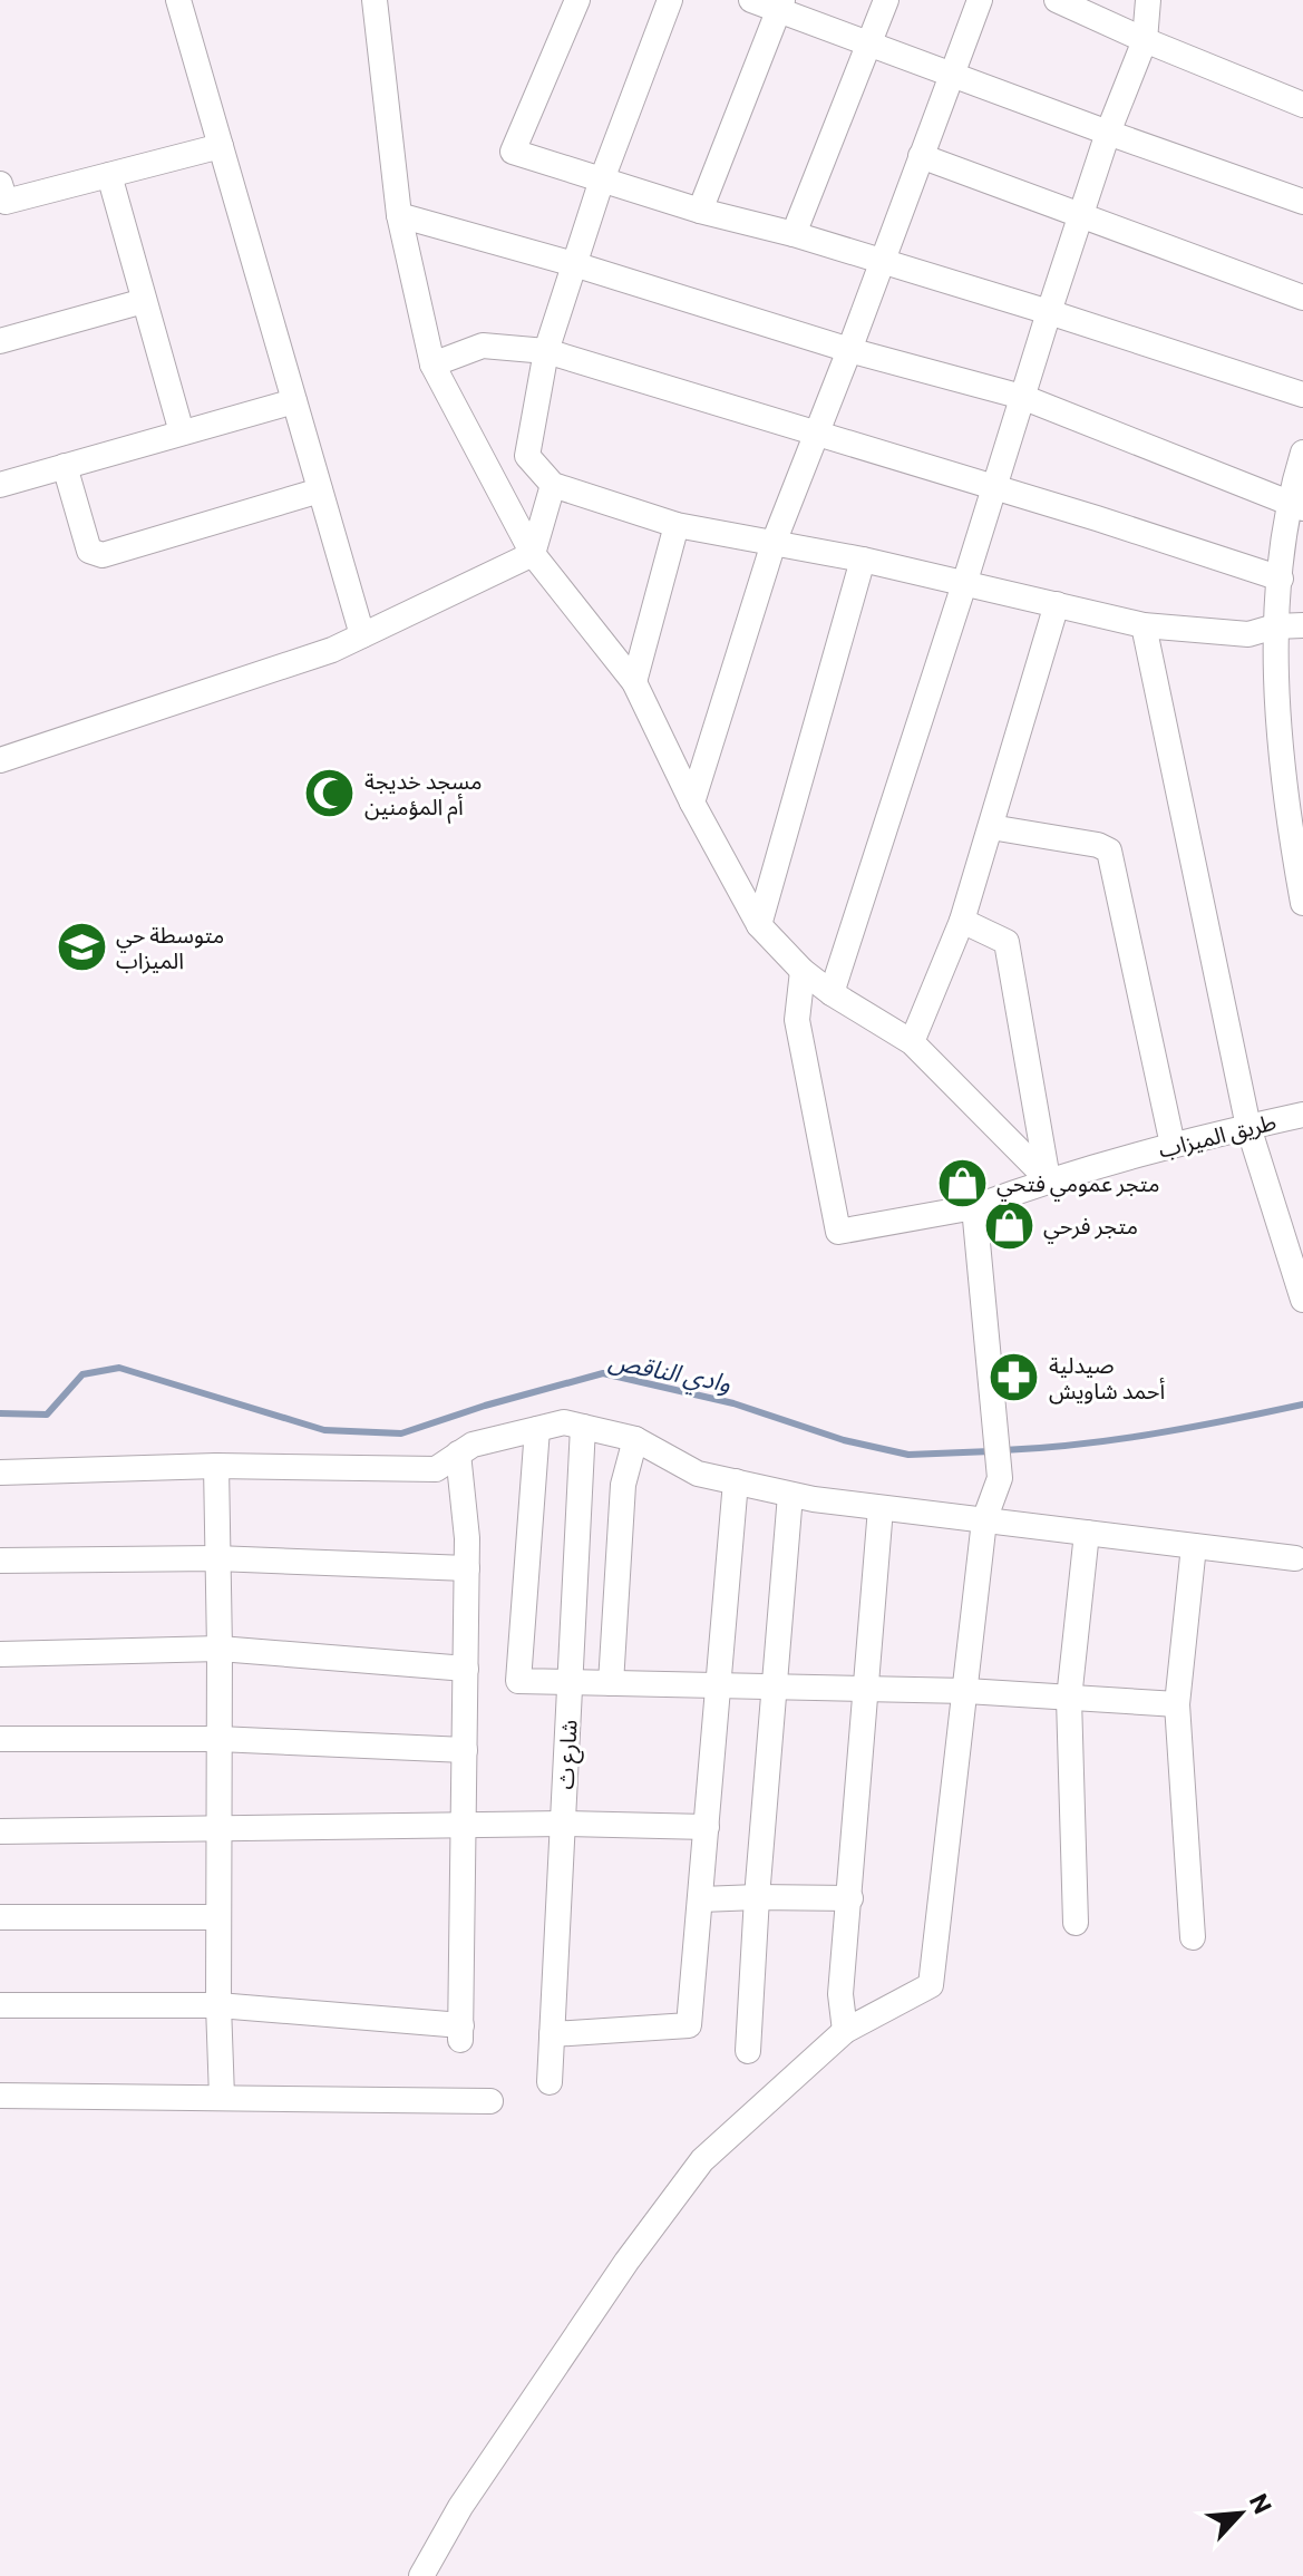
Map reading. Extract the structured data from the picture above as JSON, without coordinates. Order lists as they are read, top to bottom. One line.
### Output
{"streets":{"street":["طريق الميزاب","شارع ث"]},"water":["وادي الناقص"],"places":{"mosque":["مسجد خديجة أم المؤمنين"],"school or university":["متوسطة حي الميزاب"],"shop":["متجر عمومي فتحي","متجر فرحي"],"pharmacy":["صيدلية أحمد شاويش"]},"north":"top right"}
